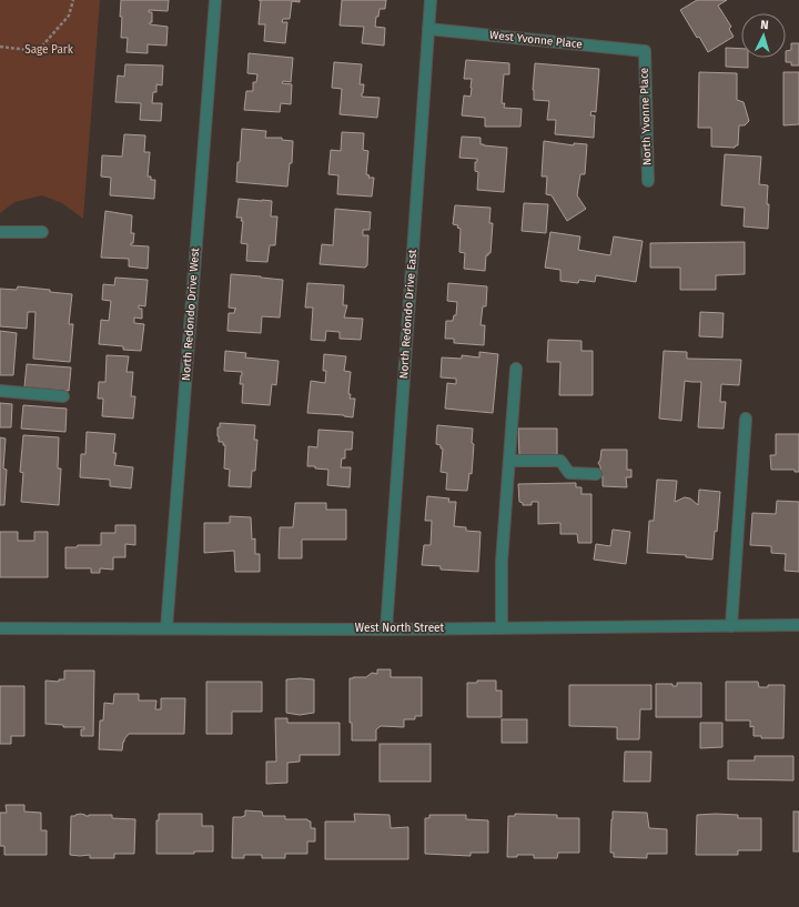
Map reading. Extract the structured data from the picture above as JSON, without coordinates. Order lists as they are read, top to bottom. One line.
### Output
{"streets":{"street":["West Yvonne Place","North Yvonne Place","North Redondo Drive West","North Redondo Drive East","West North Street"]},"crossings":[["West Yvonne Place","North Yvonne Place"],["West Yvonne Place","North Redondo Drive East"],["North Redondo Drive West","West North Street"],["North Redondo Drive East","West North Street"]],"parks":["Sage Park"],"north":"top"}
